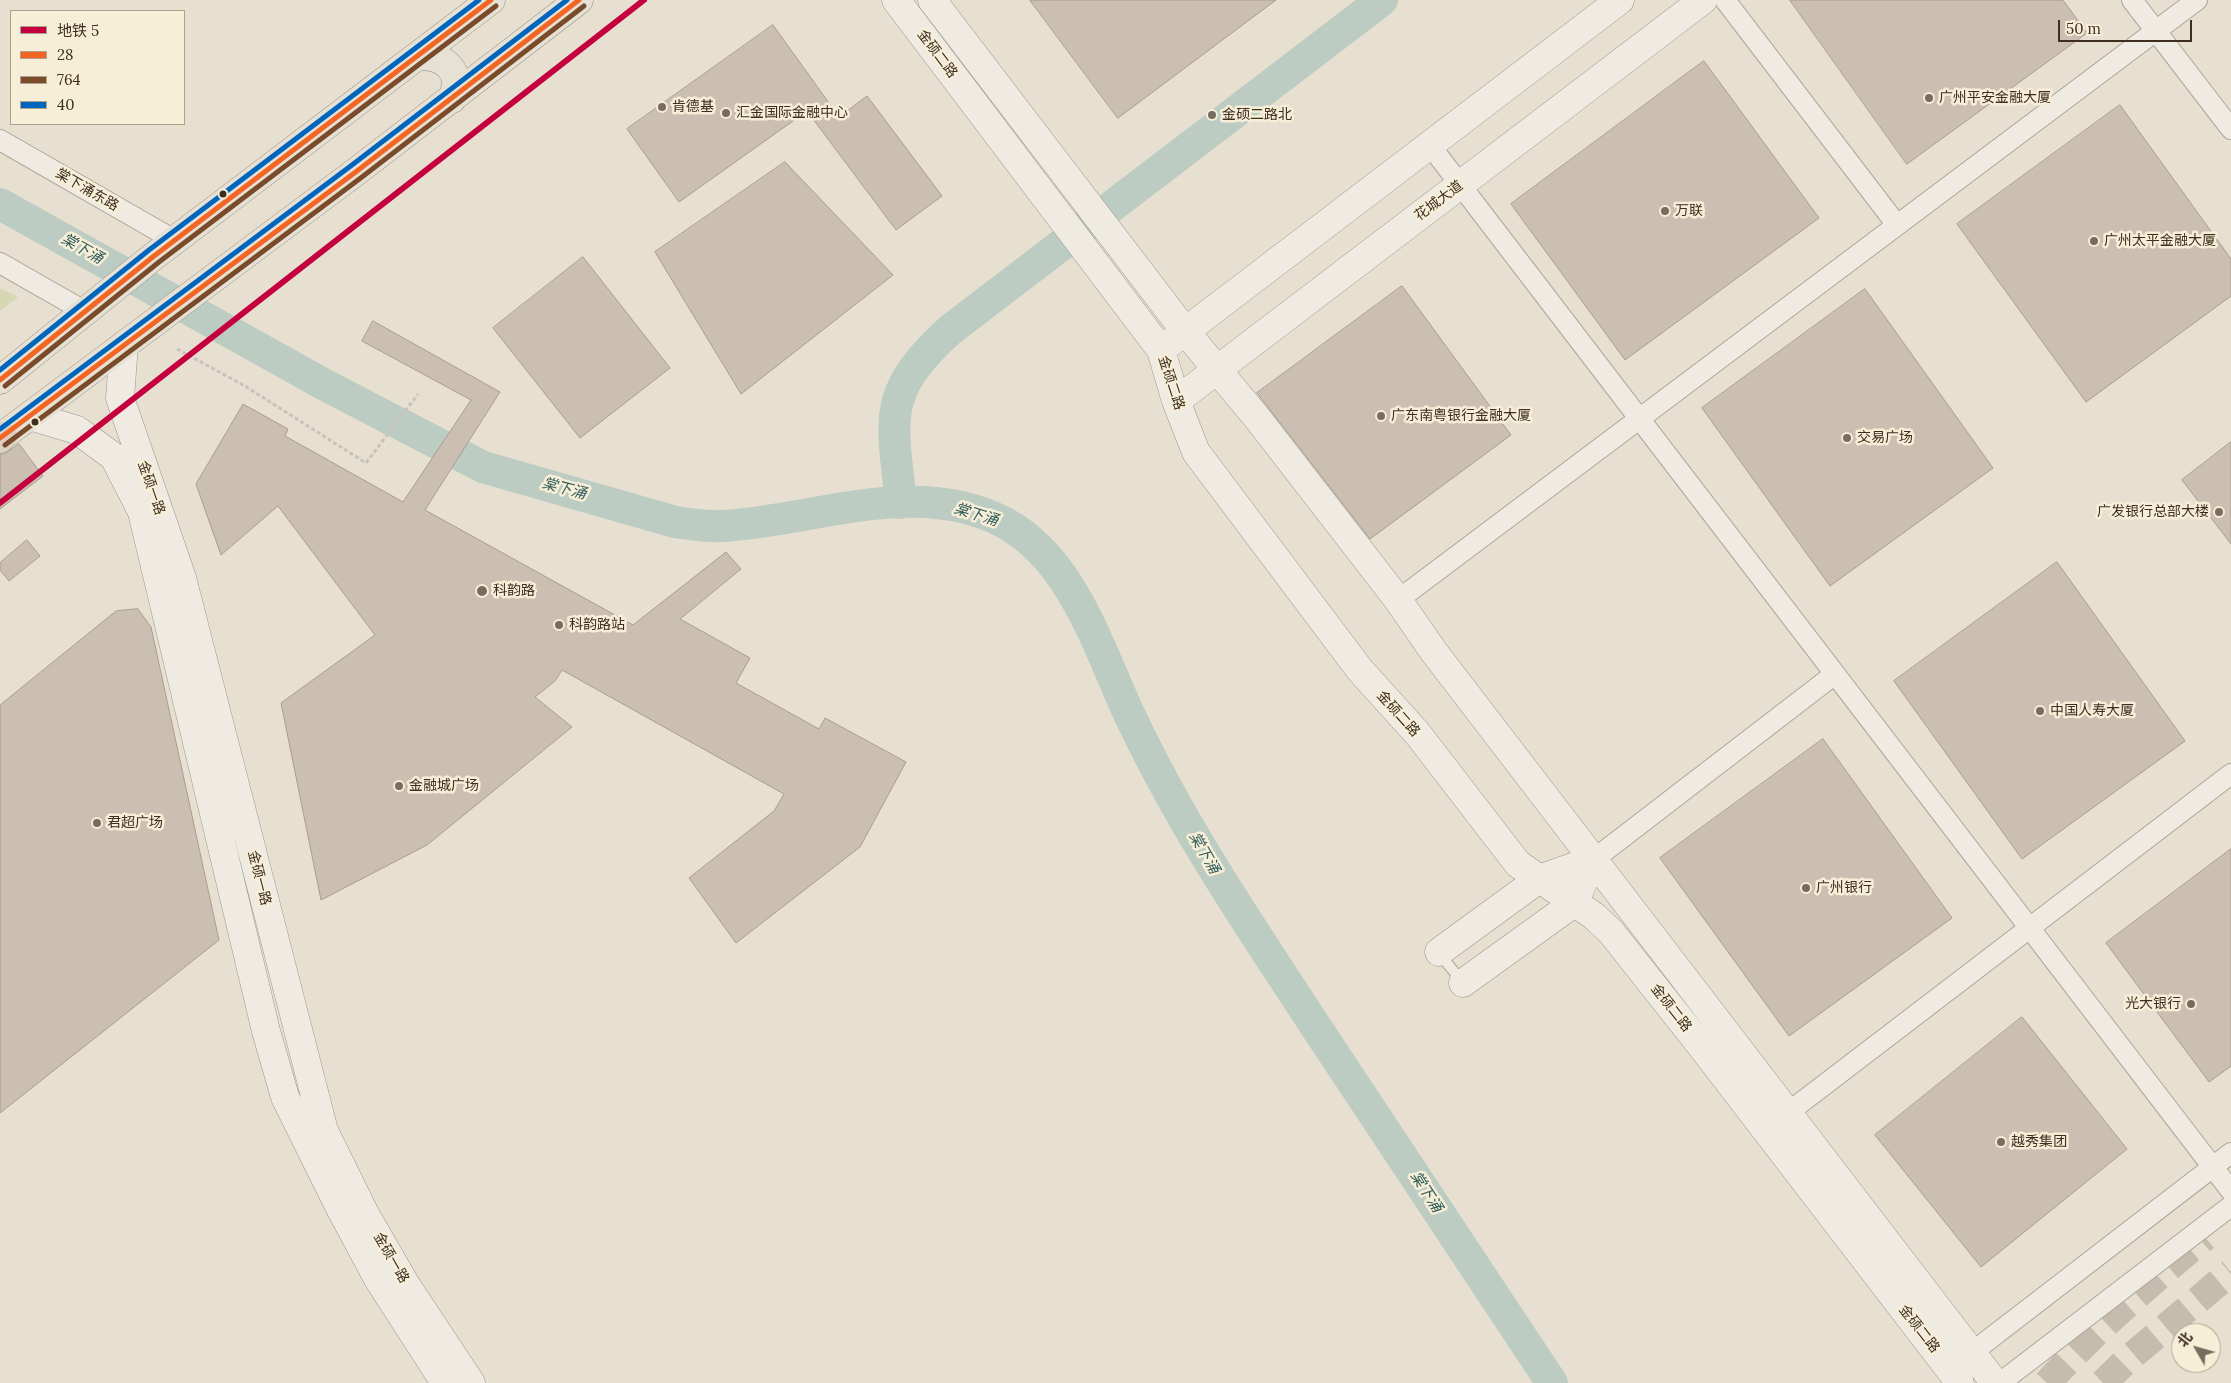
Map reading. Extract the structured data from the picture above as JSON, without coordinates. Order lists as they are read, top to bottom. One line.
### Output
{"streets":{"street":["金硕二路","棠下涌东路","花城大道","金硕一路"]},"crossings":[["金硕二路","花城大道"]],"water":["棠下涌"],"places":["广州平安金融大厦","肯德基","汇金国际金融中心","金硕二路北","万联","广州太平金融大厦","广东南粤银行金融大厦","交易广场","广发银行总部大楼","科韵路","科韵路站","中国人寿大厦","金融城广场","君超广场","广州银行","光大银行","越秀集团"],"lines":["metro line 5","transit line 28","transit line 40","transit line 764"],"legend":["地铁 5","28","764","40"],"scale_bar":"50 m","north":"top left"}
